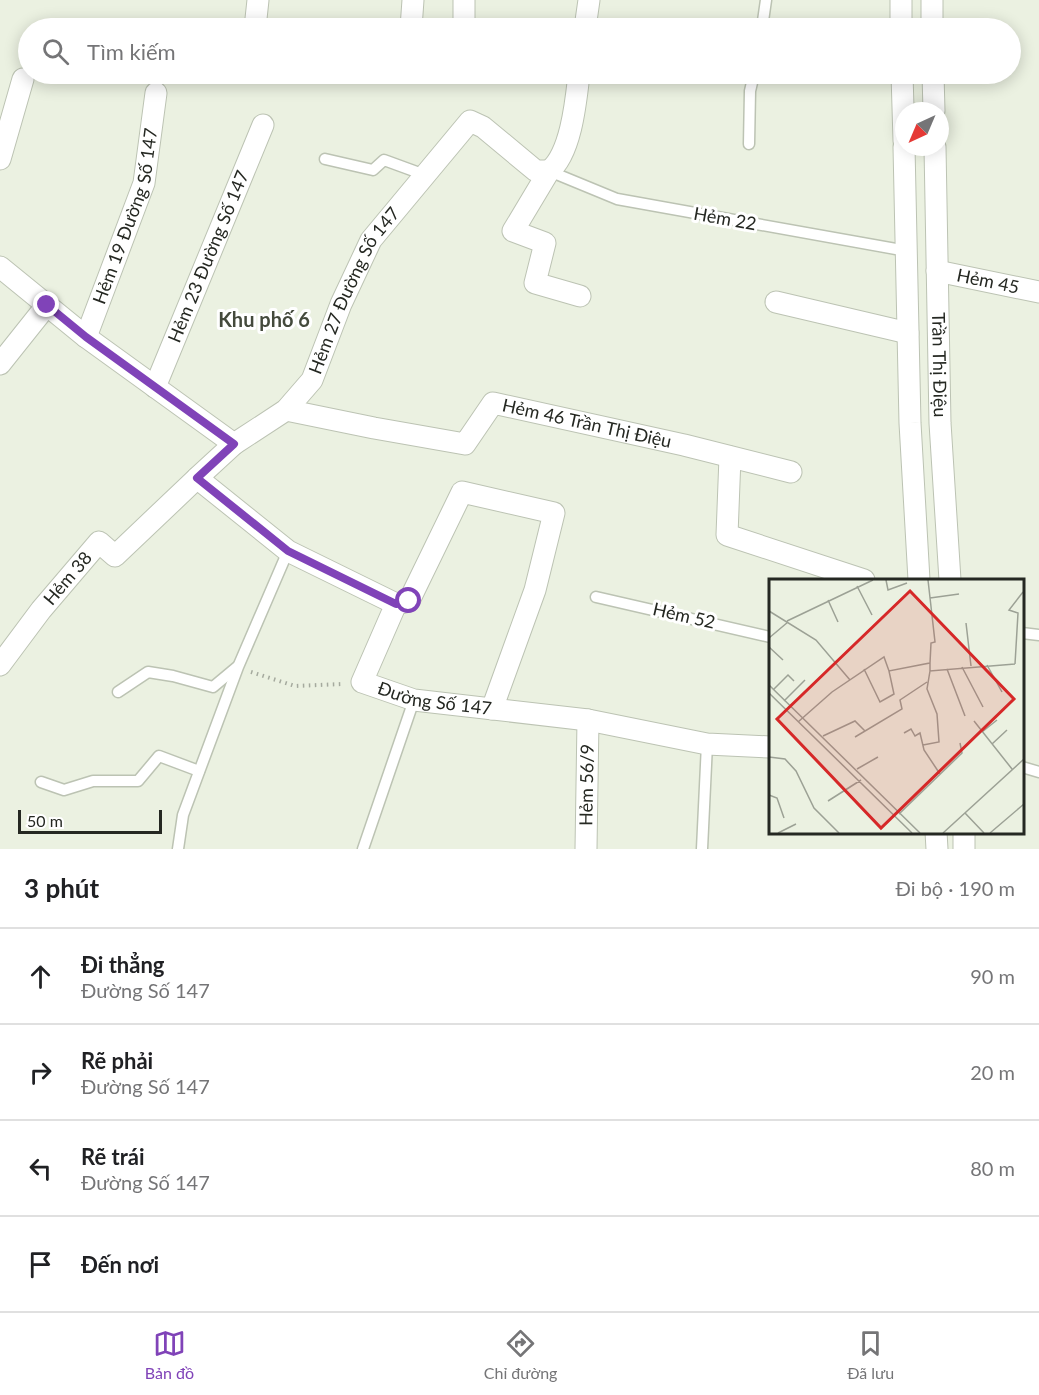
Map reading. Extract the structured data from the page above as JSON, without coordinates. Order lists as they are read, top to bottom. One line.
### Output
{"streets":{"street":["Hẻm 19 Đường Số 147","Hẻm 23 Đường Số 147","Hẻm 45","Hẻm 27 Đường Số 147","Trần Thị Điệu","Hẻm 46 Trần Thị Điệu","Hẻm 38","Đường Số 147","Hẻm 56/9"],"lane":["Hẻm 22","Hẻm 52"]},"crossings":[["Hẻm 22","Hẻm 27 Đường Số 147"],["Hẻm 22","Trần Thị Điệu"],["Hẻm 45","Trần Thị Điệu"],["Hẻm 27 Đường Số 147","Hẻm 46 Trần Thị Điệu"],["Đường Số 147","Hẻm 56/9"]],"districts":["Khu phố 6"],"scale_bar":"50 m","north":"bottom left","page":{"search":"Tìm kiếm","scale":"50 m","heading":["3 phút","Đi bộ · 190 m"],"list":[["Đi thẳng","Đường Số 147","90 m"],["Rẽ phải","Đường Số 147","20 m"],["Rẽ trái","Đường Số 147","80 m"],"Đến nơi"],"nav":["Bản đồ","Chỉ đường","Đã lưu"]}}
